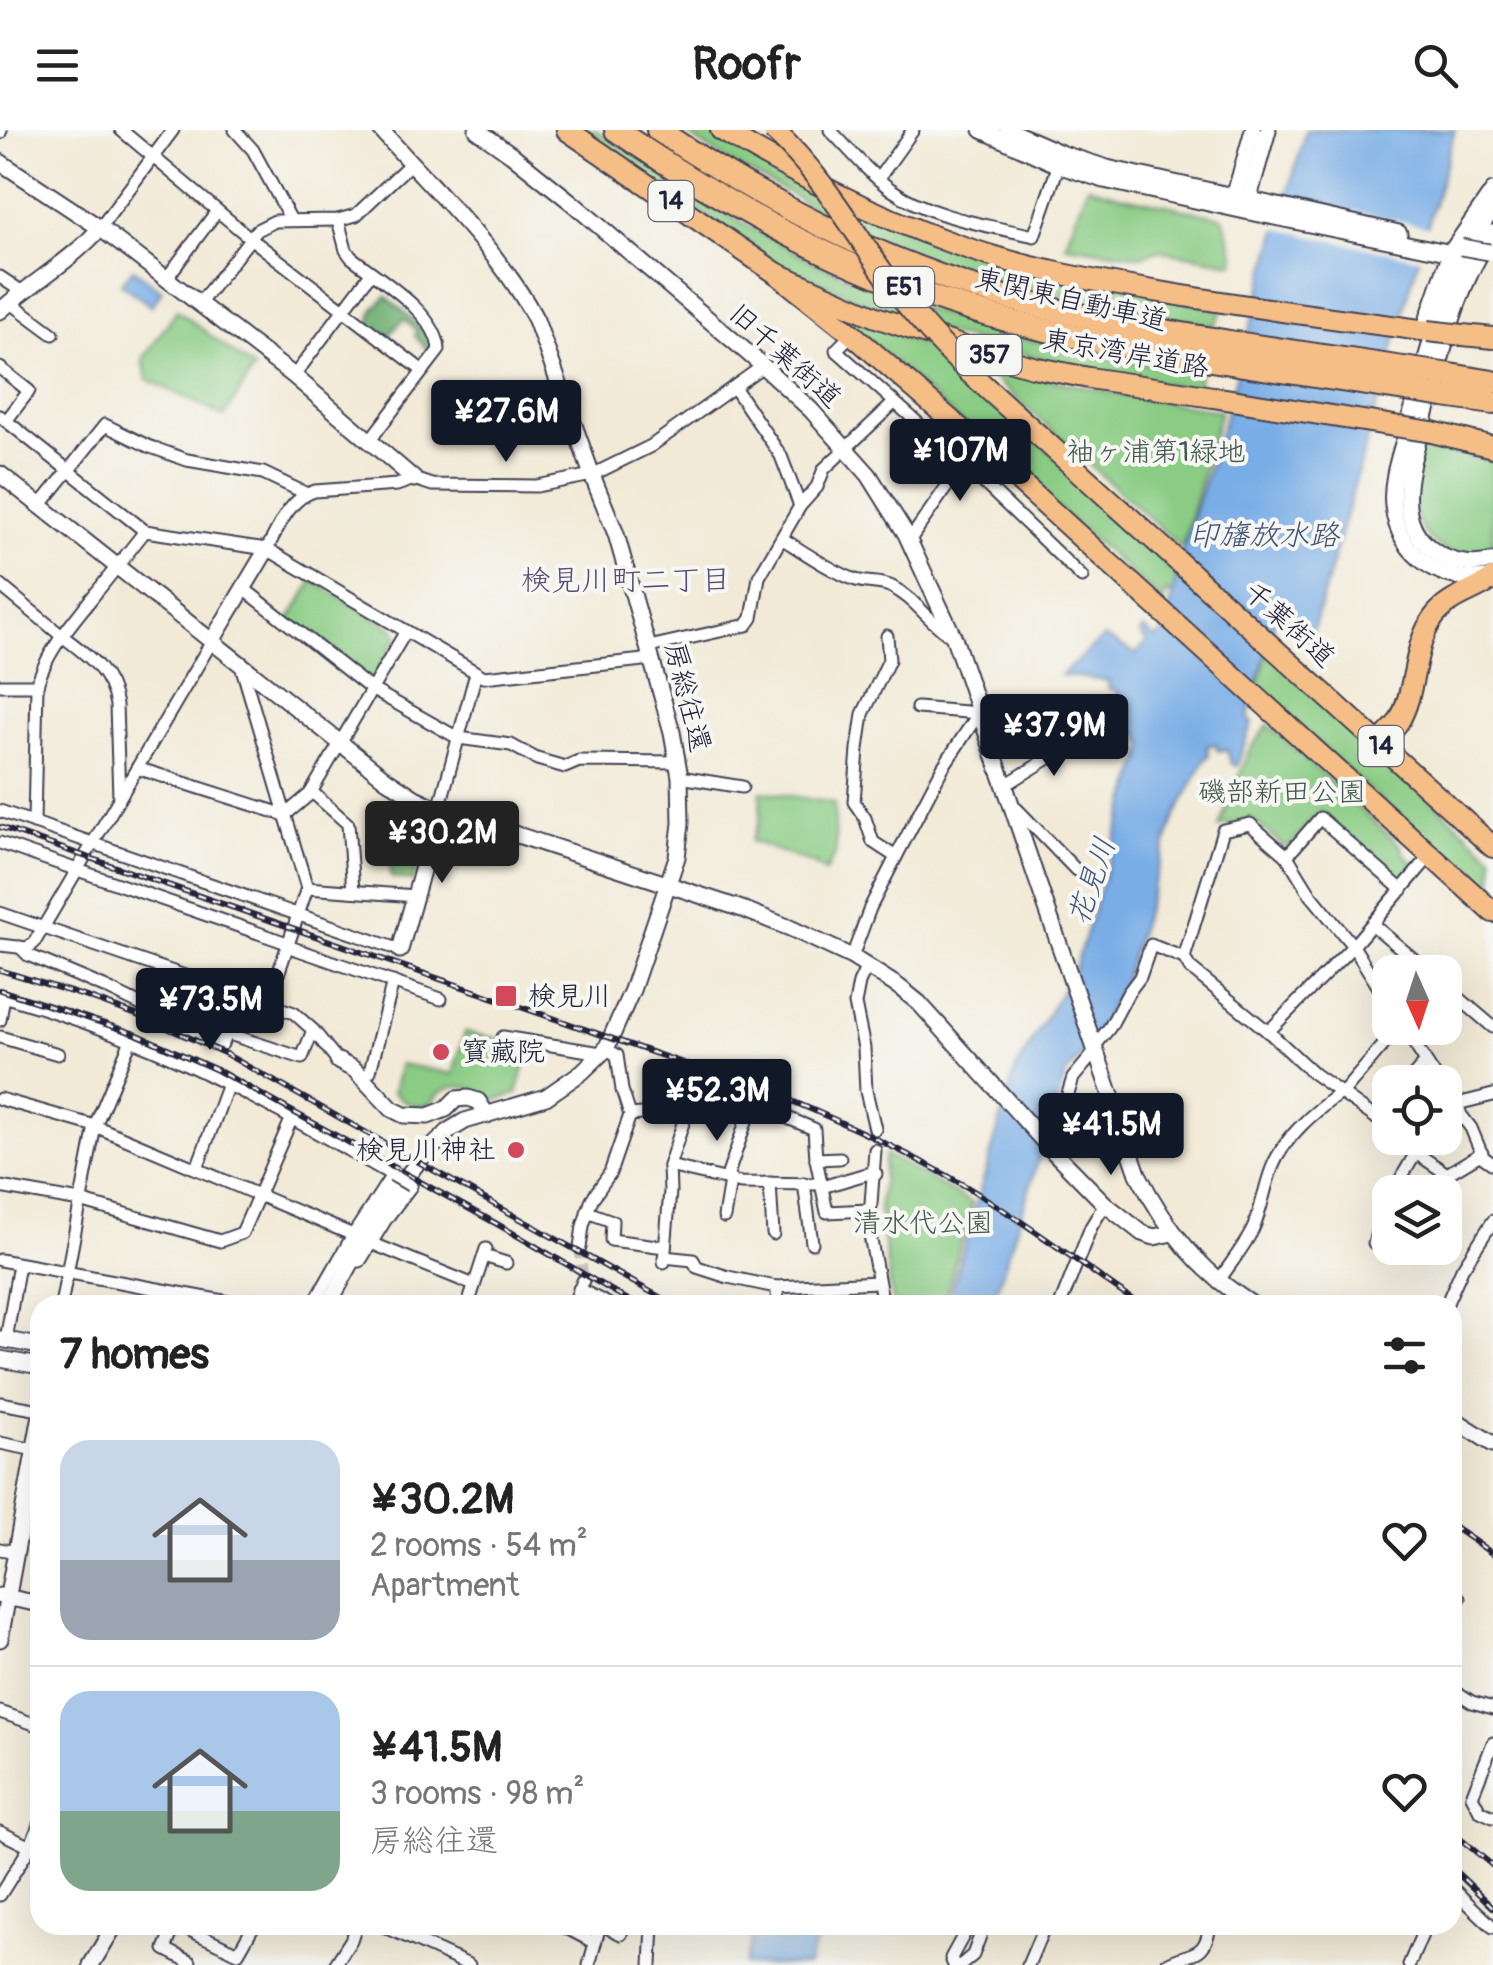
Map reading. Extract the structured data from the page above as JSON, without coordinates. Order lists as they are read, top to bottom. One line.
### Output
{"streets":{"highway":["14","E51","東関東自動車道","東京湾岸道路","357","千葉街道"],"street":["旧千葉街道","房総往還"]},"crossings":[["14","東京湾岸道路"]],"districts":["検見川町二丁目"],"water":["印旛放水路","花見川"],"parks":["袖ヶ浦第1緑地","磯部新田公園","清水代公園"],"places":{"transit":["検見川"],"other":["寳藏院","検見川神社"]},"north":"bottom","page":{"header":"Roofr","price":["¥27.6M","¥107M","¥37.9M","¥30.2M","¥73.5M","¥52.3M","¥41.5M"],"heading":"7 homes","list":[{"name":"¥30.2M","note":"2 rooms · 54 m² · Apartment"},{"name":"¥41.5M","note":"3 rooms · 98 m² · 房総往還"}]}}
